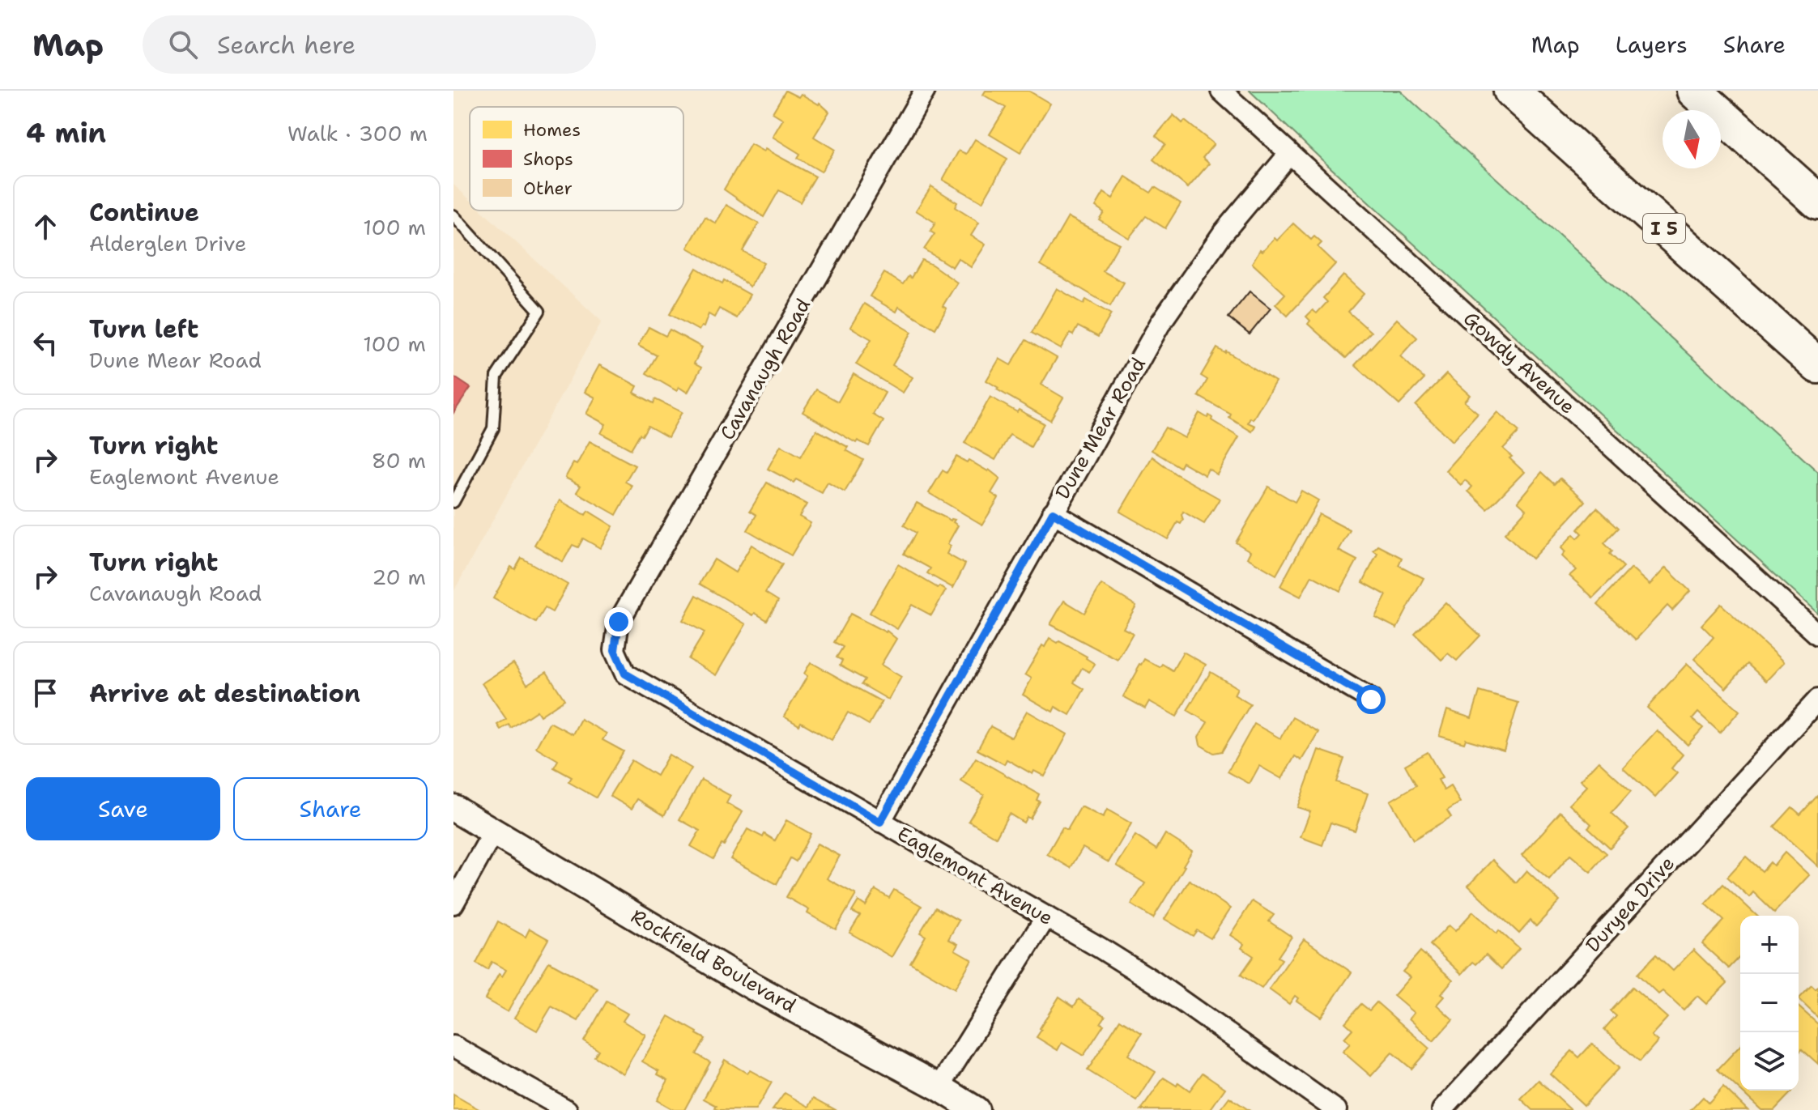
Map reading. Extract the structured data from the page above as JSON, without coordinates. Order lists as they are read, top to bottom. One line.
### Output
{"streets":{"highway":["I 5"],"main road":["Rockfield Boulevard"],"street":["Gowdy Avenue","Cavanaugh Road","Dune Mear Road","Eaglemont Avenue","Duryea Drive"]},"crossings":[["Gowdy Avenue","Dune Mear Road"],["Cavanaugh Road","Eaglemont Avenue"],["Dune Mear Road","Eaglemont Avenue"]],"legend":["Homes","Shops","Other"],"north":"bottom","page":{"header":"Map","search":"Search here","nav":["Map","Layers","Share"],"heading":["4 min","Walk · 300 m"],"list":[["Continue","Alderglen Drive","100 m"],["Turn left","Dune Mear Road","100 m"],["Turn right","Eaglemont Avenue","80 m"],["Turn right","Cavanaugh Road","20 m"],"Arrive at destination"],"buttons":["Save","Share"],"map_buttons":["+","−"]}}
